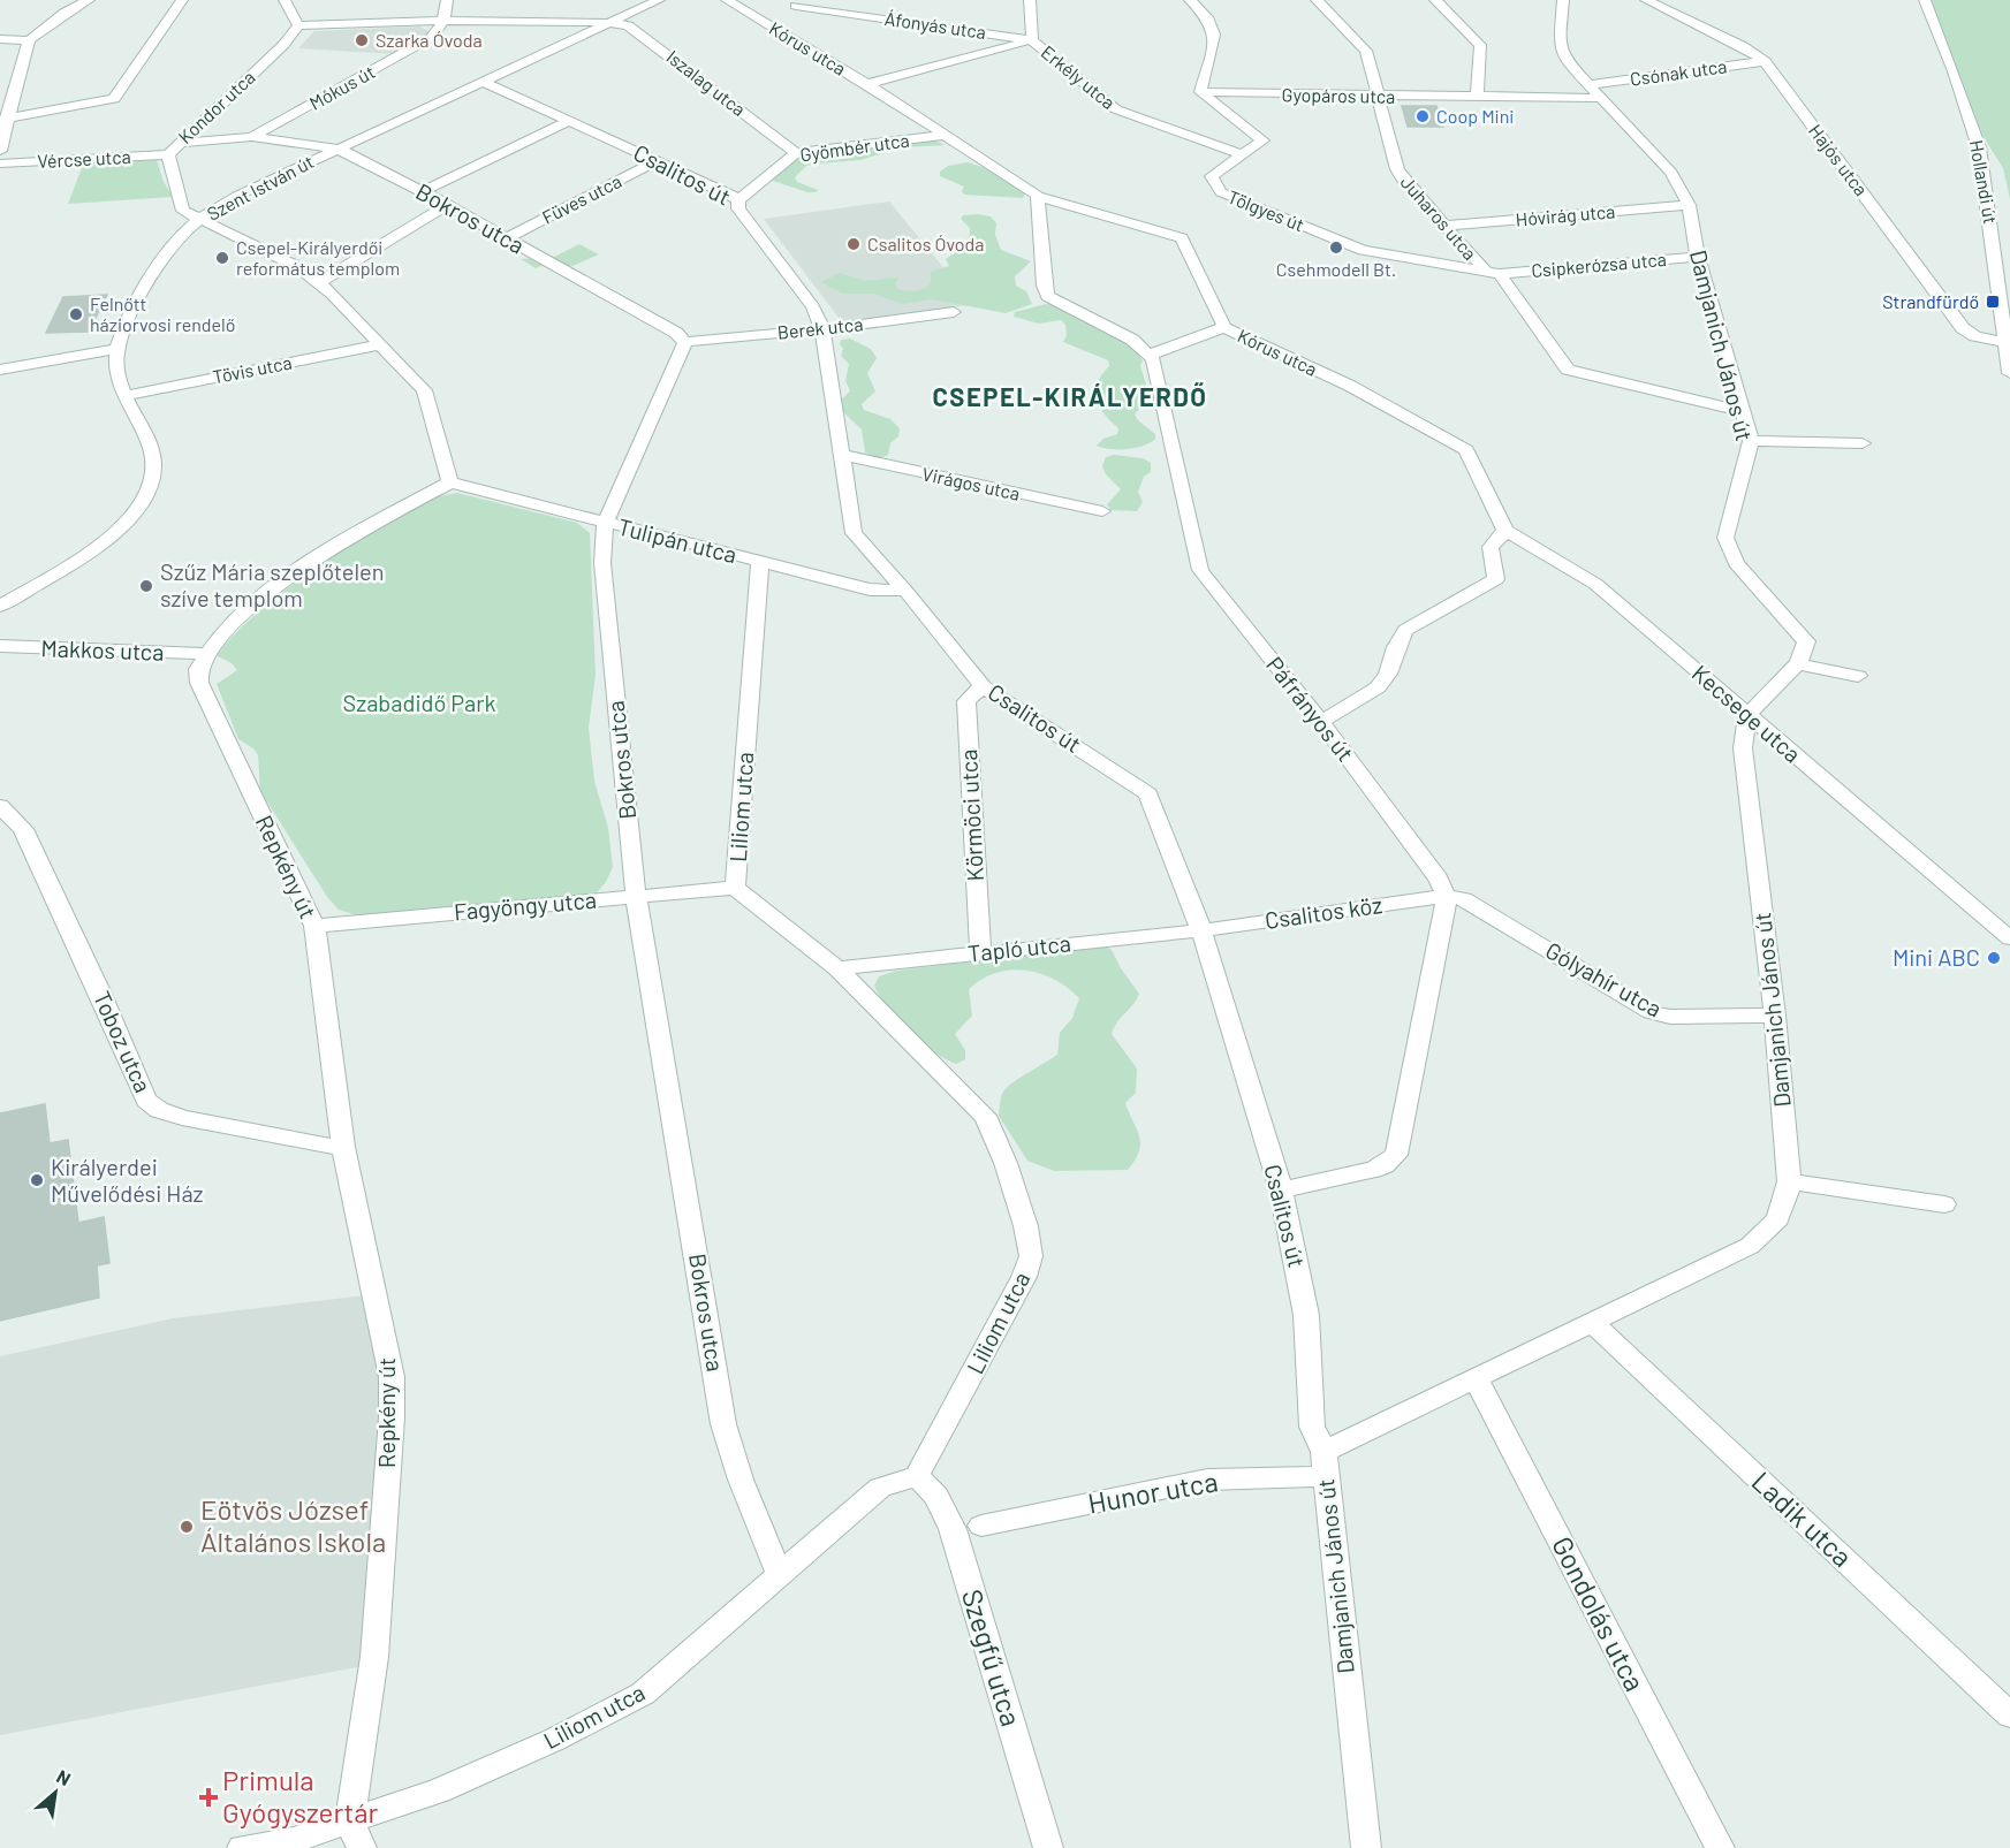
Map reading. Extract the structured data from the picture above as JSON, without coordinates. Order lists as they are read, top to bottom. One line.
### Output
{"streets":{"street":["Áfonyás utca","Kórus utca","Csónak utca","Erkély utca","Iszalag utca","Mókus út","Gyopáros utca","Kondor utca","Gyömbér utca","Vércse utca","Hajós utca","Csalitos út","Hollandi út","Szent István út","Füves utca","Tölgyes út","Hóvirág utca","Juharos utca","Bokros utca","Csipkerózsa utca","Berek utca","Damjanich János út","Tövis utca","Virágos utca","Tulipán utca","Makkos utca","Páfrányos út","Kecsege utca","Liliom utca","Körmöci utca","Repkény út","Fagyöngy utca","Csalitos köz","Tapló utca","Gólyahír utca","Toboz utca","Hunor utca","Ladik utca","Gondolás utca","Szegfű utca"]},"crossings":[["Áfonyás utca","Erkély utca"],["Kórus utca","Gyömbér utca"],["Kórus utca","Kecsege utca"],["Csónak utca","Hajós utca"],["Csónak utca","Damjanich János út"],["Erkély utca","Tölgyes út"],["Iszalag utca","Gyömbér utca"],["Iszalag utca","Szent István út"],["Gyopáros utca","Tölgyes út"],["Gyopáros utca","Juharos utca"],["Gyopáros utca","Damjanich János út"],["Kondor utca","Vércse utca"],["Kondor utca","Szent István út"],["Gyömbér utca","Csalitos út"],["Hajós utca","Hollandi út"],["Csalitos út","Szent István út"],["Csalitos út","Füves utca"],["Csalitos út","Berek utca"],["Csalitos út","Damjanich János út"],["Csalitos út","Virágos utca"],["Csalitos út","Tulipán utca"],["Csalitos út","Körmöci utca"],["Csalitos út","Csalitos köz"],["Csalitos út","Tapló utca"],["Csalitos út","Hunor utca"],["Szent István út","Bokros utca"],["Szent István út","Tövis utca"],["Füves utca","Bokros utca"],["Tölgyes út","Juharos utca"],["Tölgyes út","Csipkerózsa utca"],["Hóvirág utca","Juharos utca"],["Hóvirág utca","Damjanich János út"],["Juharos utca","Csipkerózsa utca"],["Juharos utca","Damjanich János út"],["Bokros utca","Berek utca"],["Bokros utca","Tulipán utca"],["Bokros utca","Liliom utca"],["Bokros utca","Fagyöngy utca"],["Csipkerózsa utca","Damjanich János út"],["Damjanich János út","Kecsege utca"],["Damjanich János út","Gólyahír utca"],["Damjanich János út","Hunor utca"],["Damjanich János út","Ladik utca"],["Damjanich János út","Gondolás utca"],["Tulipán utca","Liliom utca"],["Makkos utca","Repkény út"],["Páfrányos út","Csalitos köz"],["Páfrányos út","Gólyahír utca"],["Liliom utca","Repkény út"],["Liliom utca","Fagyöngy utca"],["Liliom utca","Tapló utca"],["Liliom utca","Szegfű utca"],["Körmöci utca","Tapló utca"],["Repkény út","Fagyöngy utca"],["Repkény út","Toboz utca"],["Csalitos köz","Tapló utca"],["Csalitos köz","Gólyahír utca"]],"districts":["CSEPEL-KIRÁLYERDŐ"],"parks":["Szabadidő Park"],"places":{"other":["Szarka Óvoda","Coop Mini","Csalitos Óvoda","Csehmodell Bt.","Csepel-Királyerdői református templom","Felnőtt háziorvosi rendelő","Szűz Mária szeplőtelen szíve templom","Mini ABC","Királyerdei Művelődési Ház","Eötvös József Általános Iskola"],"transit":["Strandfürdő"],"health":["Primula Gyógyszertár"]},"north":"top right"}
